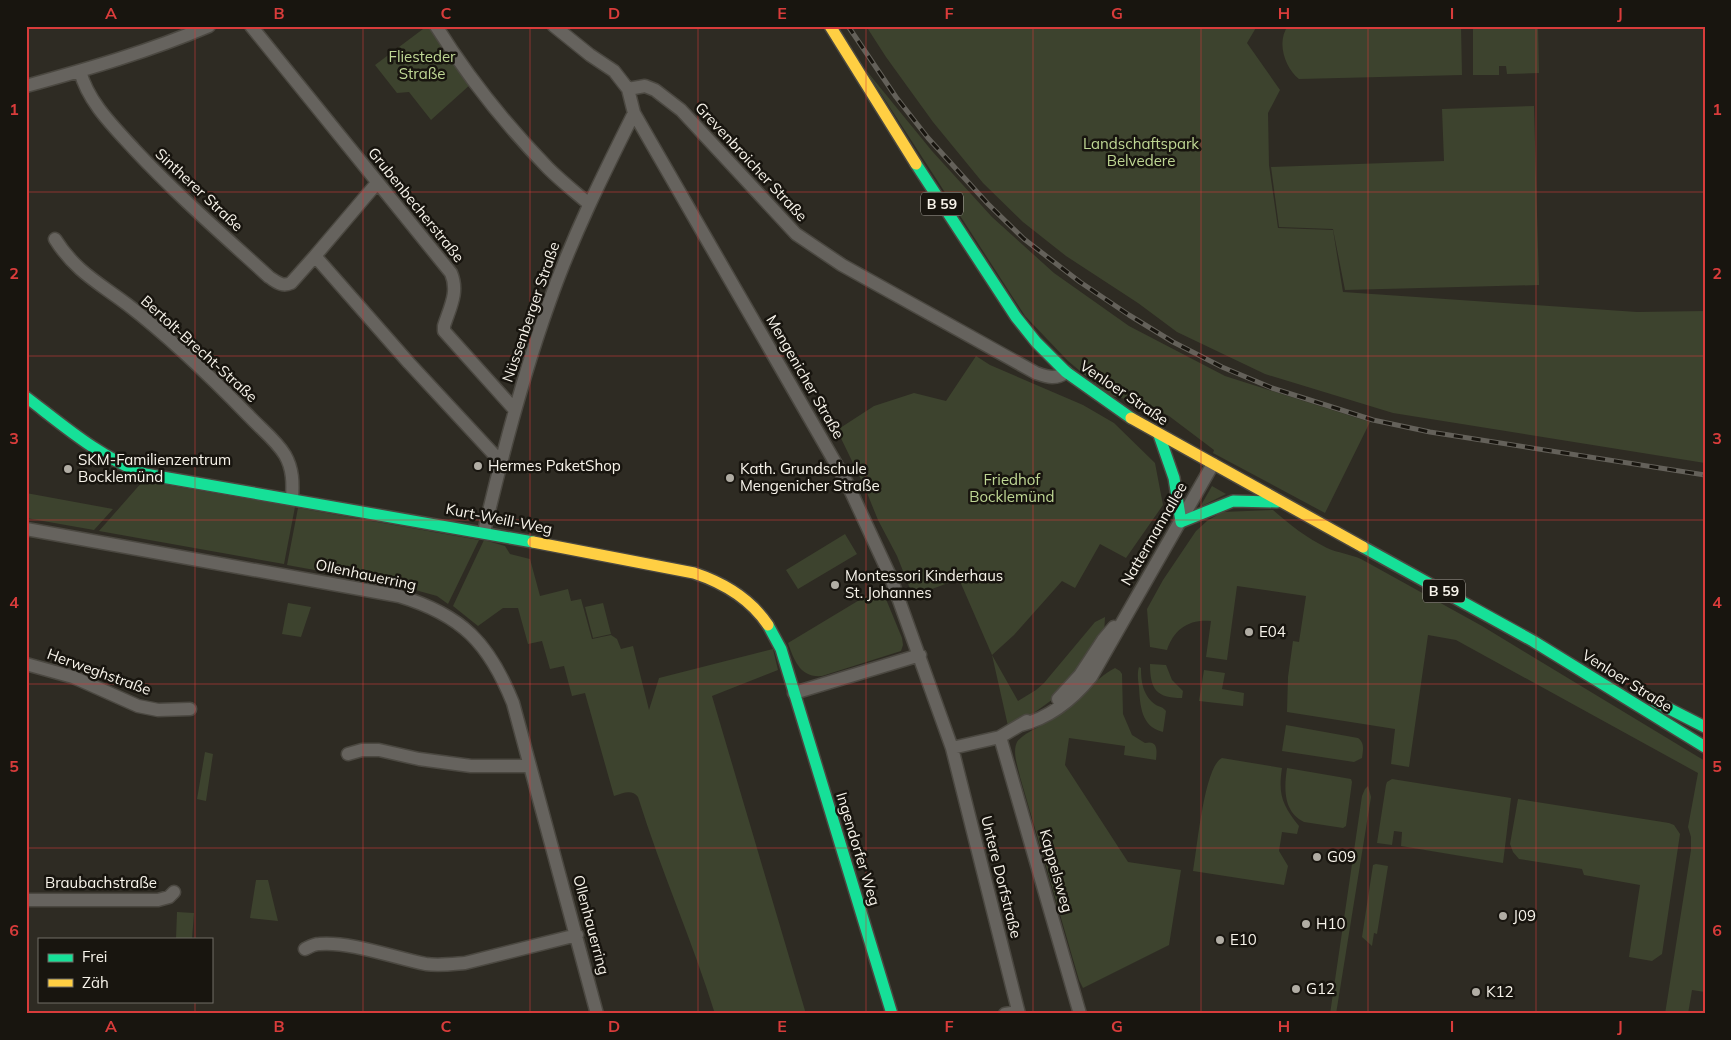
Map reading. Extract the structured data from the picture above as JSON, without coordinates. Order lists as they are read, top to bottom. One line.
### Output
{"streets":{"main road":["B 59","Venloer Straße","Kurt-Weill-Weg","Ingendorfer Weg"],"street":["Grevenbroicher Straße","Sintherer Straße","Grubenbecherstraße","Nüssenberger Straße","Bertolt-Brecht-Straße","Mengenicher Straße","Nattermannallee","Ollenhauerring","Herweghstraße","Kappelsweg","Untere Dorfstraße","Braubachstraße"]},"crossings":[["Grevenbroicher Straße","Mengenicher Straße"],["Grevenbroicher Straße","Venloer Straße"],["Sintherer Straße","Grubenbecherstraße"],["Grubenbecherstraße","Nüssenberger Straße"],["Nüssenberger Straße","Mengenicher Straße"],["Nüssenberger Straße","Kurt-Weill-Weg"],["Bertolt-Brecht-Straße","Kurt-Weill-Weg"],["Mengenicher Straße","Nattermannallee"],["Mengenicher Straße","Untere Dorfstraße"],["Venloer Straße","Nattermannallee"],["Kurt-Weill-Weg","Ingendorfer Weg"],["Nattermannallee","Kappelsweg"],["Nattermannallee","Untere Dorfstraße"]],"parks":["Fliesteder Straße","Landschaftspark Belvedere","Friedhof Bocklemünd"],"places":["Hermes PaketShop","SKM-Familienzentrum Bocklemünd","Kath. Grundschule Mengenicher Straße","Montessori Kinderhaus St. Johannes","E04","G09","J09","H10","E10","G12","K12"],"legend":["Frei","Zäh"],"grid":{"columns":["A","B","C","D","E","F","G","H","I","J"],"rows":["1","2","3","4","5","6"]}}
